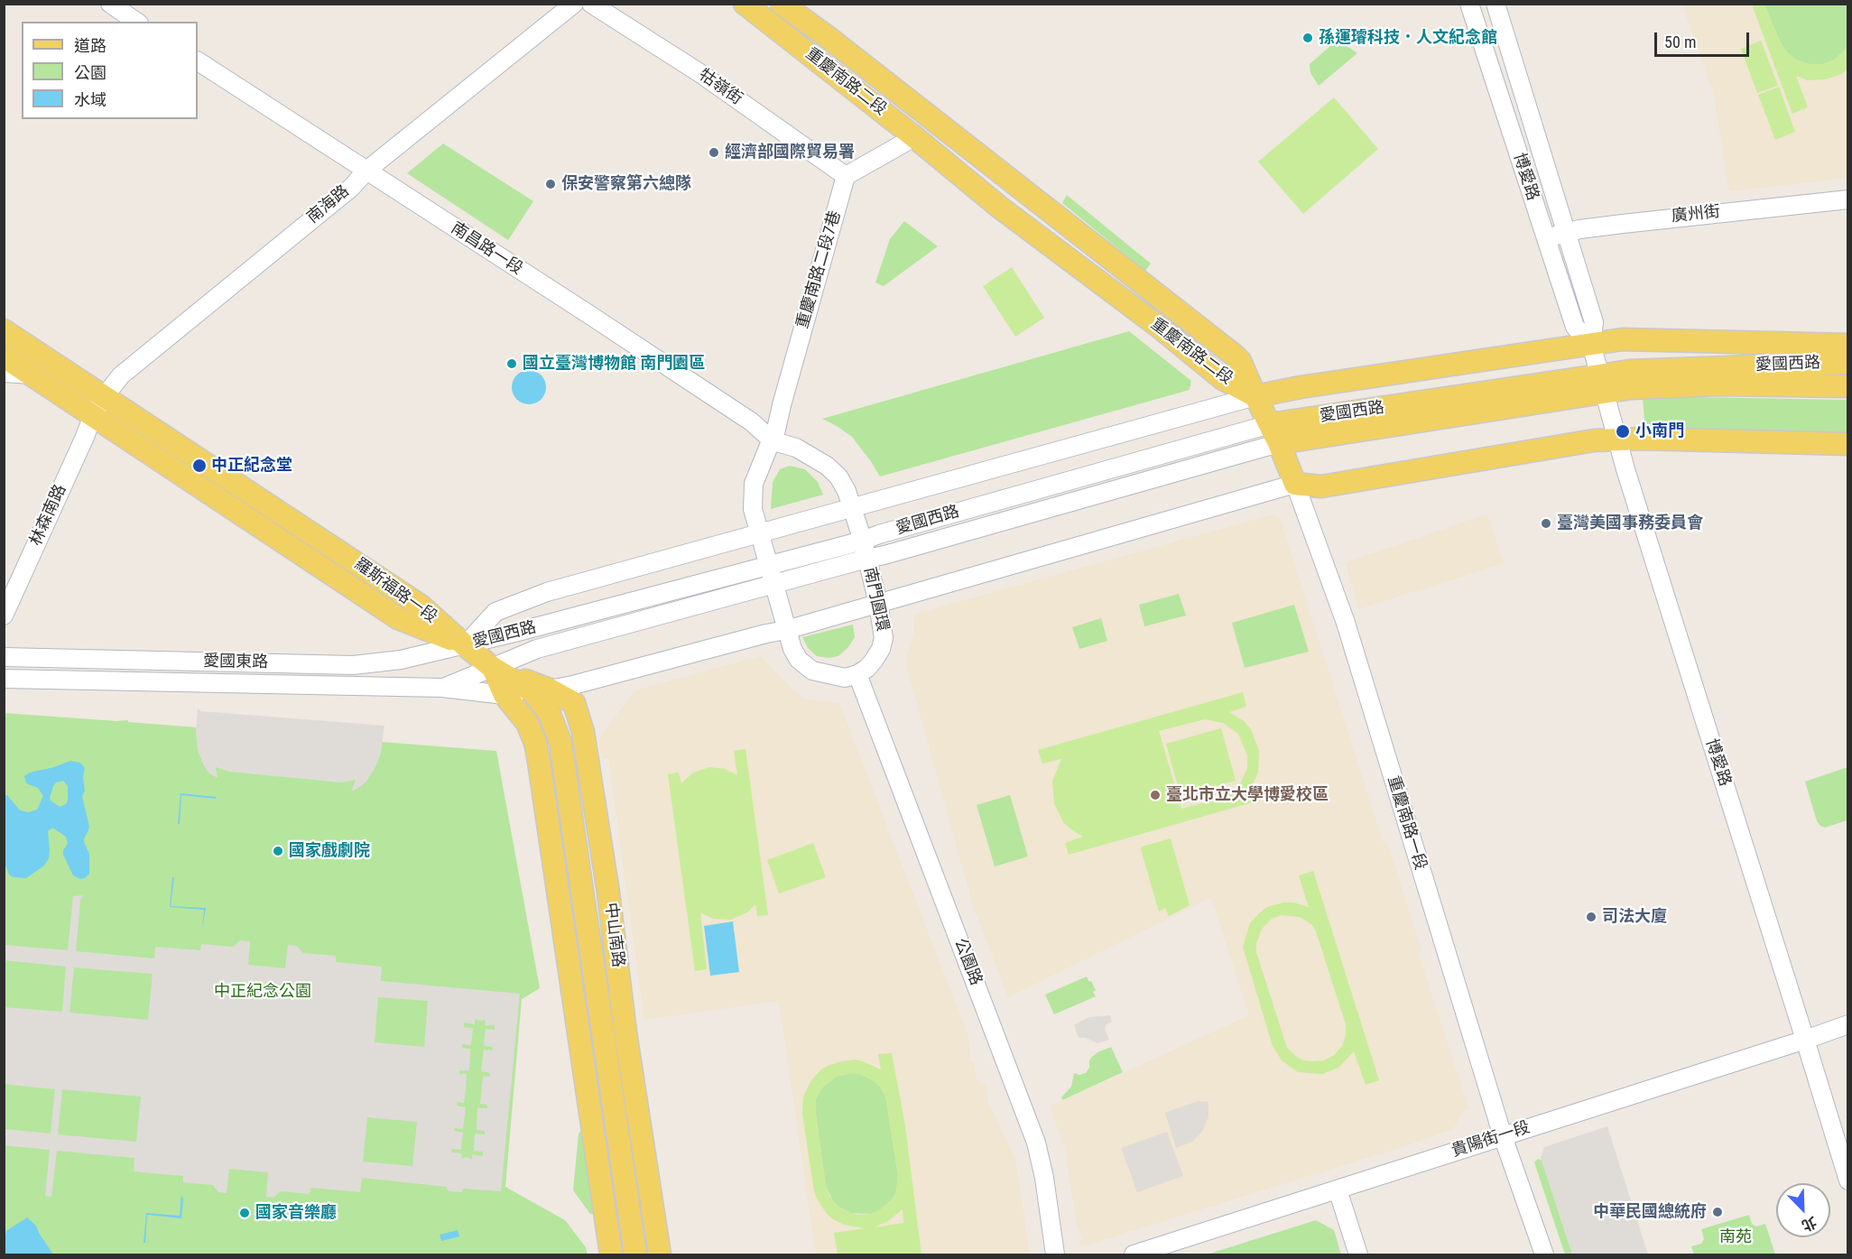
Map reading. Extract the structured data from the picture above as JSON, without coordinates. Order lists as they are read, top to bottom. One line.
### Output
{"streets":{"main road":["重慶南路二段","愛國西路","羅斯福路一段","重慶南路一段","中山南路"],"street":["牯嶺街","博愛路","南海路","廣州街","南昌路一段","重慶南路二段7巷","林森南路","南門圓環","愛國東路","公園路","貴陽街一段"]},"crossings":[["重慶南路二段","愛國西路"],["重慶南路二段","重慶南路一段"],["牯嶺街","重慶南路二段7巷"],["博愛路","廣州街"],["博愛路","愛國西路"],["博愛路","貴陽街一段"],["南海路","南昌路一段"],["南海路","林森南路"],["南海路","羅斯福路一段"],["南昌路一段","重慶南路二段7巷"],["南昌路一段","南門圓環"],["重慶南路二段7巷","南門圓環"],["愛國西路","羅斯福路一段"],["愛國西路","南門圓環"],["愛國西路","愛國東路"],["愛國西路","重慶南路一段"],["愛國西路","中山南路"],["林森南路","羅斯福路一段"],["羅斯福路一段","愛國東路"],["羅斯福路一段","中山南路"],["南門圓環","公園路"],["愛國東路","中山南路"],["重慶南路一段","貴陽街一段"]],"parks":["中正紀念公園","南苑"],"places":["孫運璿科技．人文紀念館","經濟部國際貿易署","保安警察第六總隊","國立臺灣博物館 南門園區","小南門","中正紀念堂","臺灣美國事務委員會","臺北市立大學博愛校區","國家戲劇院","司法大廈","中華民國總統府","國家音樂廳"],"legend":["道路","公園","水域"],"scale_bar":"50 m","north":"bottom right"}
